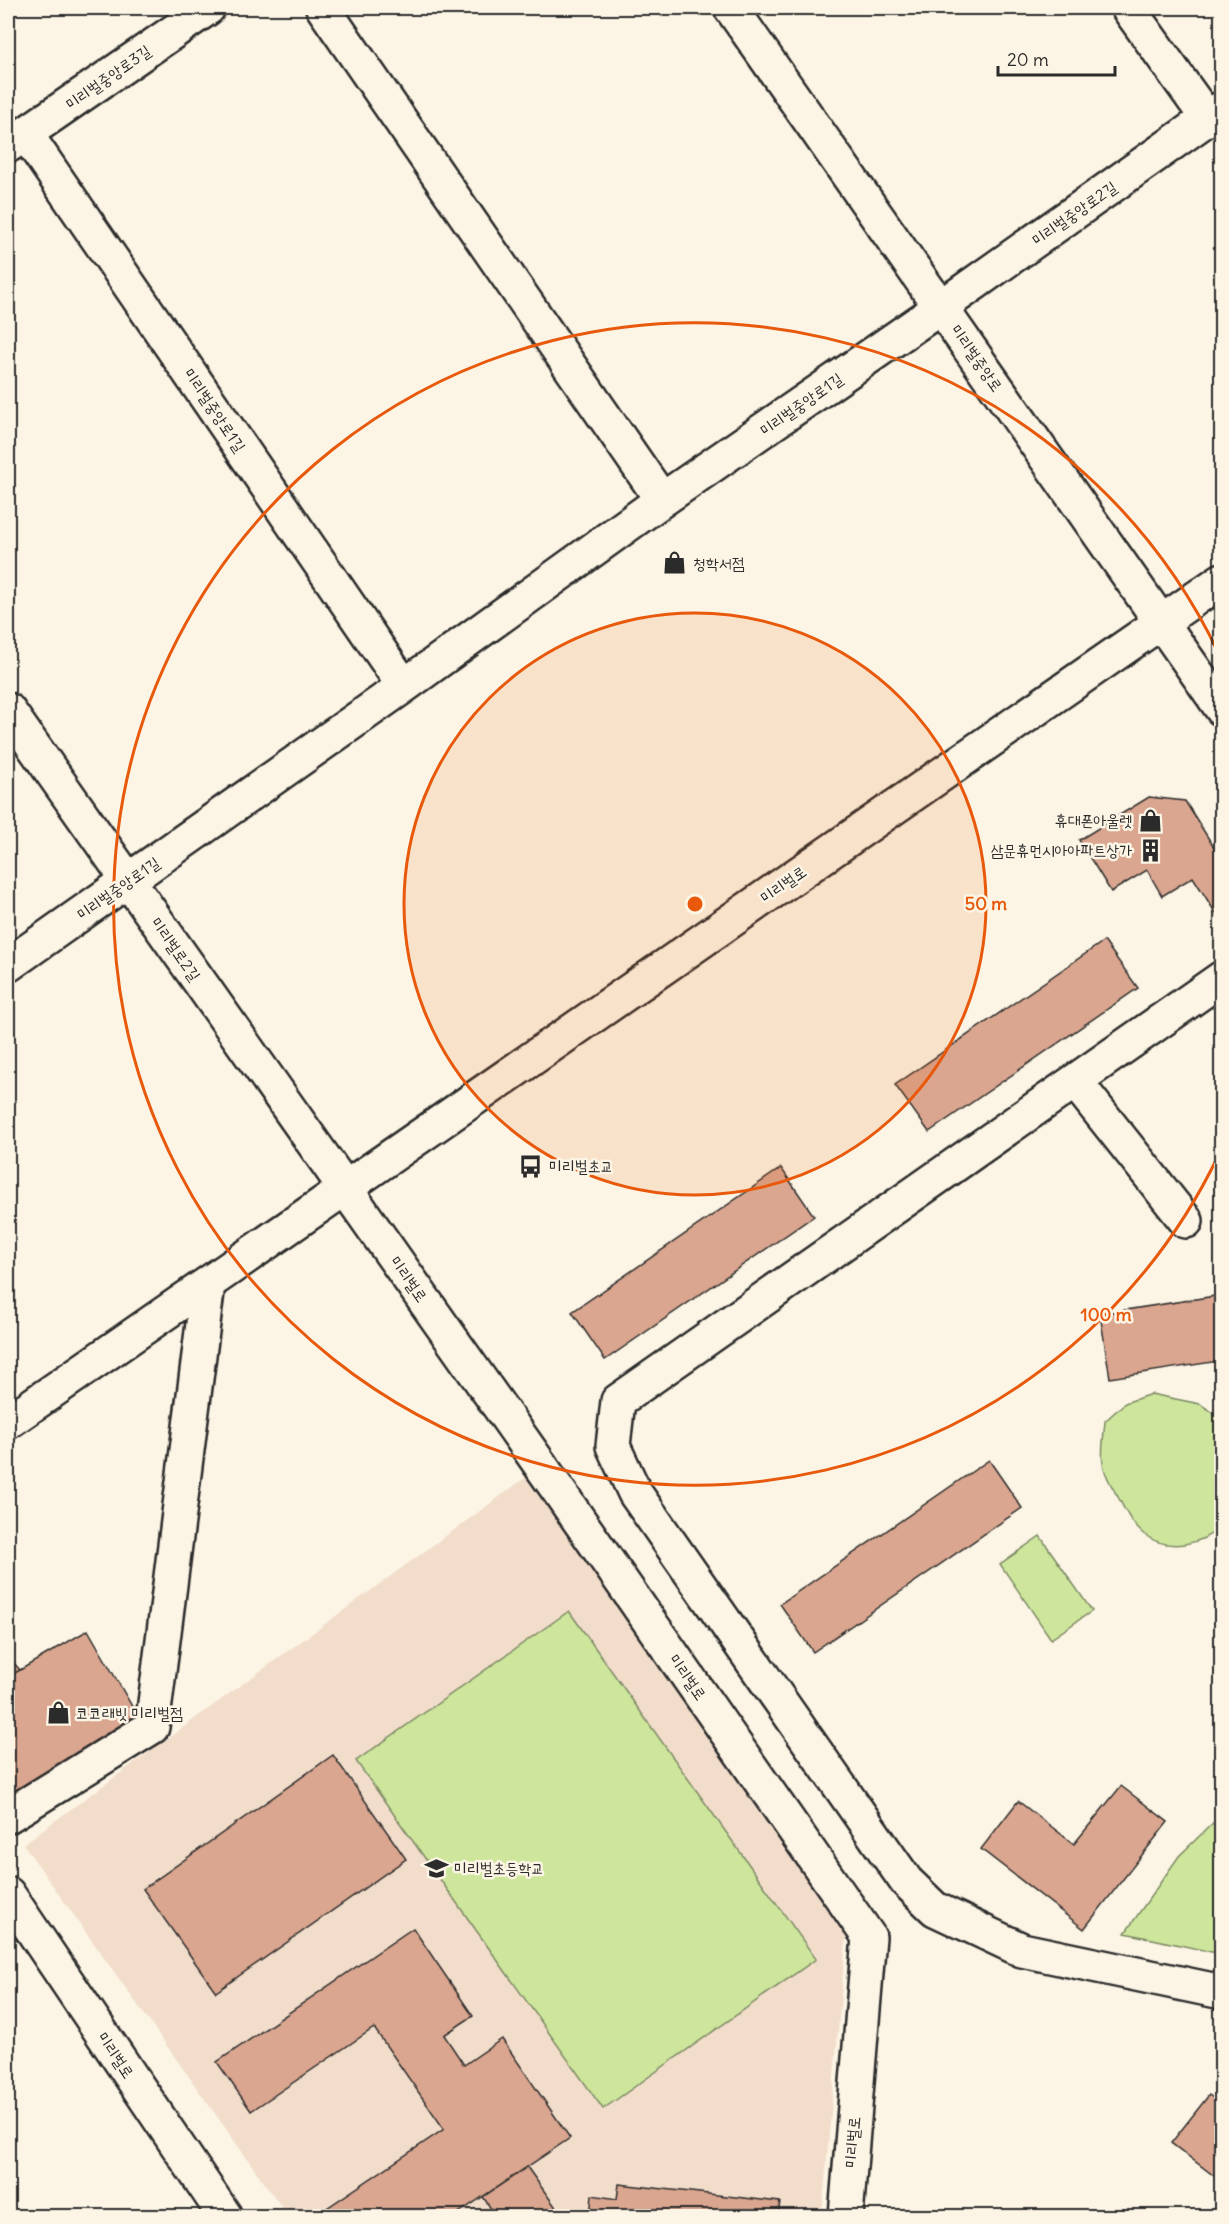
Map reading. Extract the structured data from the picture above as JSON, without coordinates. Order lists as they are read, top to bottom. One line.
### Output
{"streets":{"street":["미리벌중앙로3길","미리벌중앙로2길","미리벌중앙로","미리벌중앙로1길","미리벌로","미리벌로2길"]},"crossings":[["미리벌중앙로3길","미리벌중앙로1길"],["미리벌중앙로2길","미리벌중앙로"],["미리벌중앙로2길","미리벌중앙로1길"],["미리벌중앙로","미리벌중앙로1길"],["미리벌중앙로","미리벌로"],["미리벌중앙로1길","미리벌로2길"],["미리벌로","미리벌로2길"]],"places":{"shop":["청학서점","휴대폰아울렛","코코래빗 미리벌점"],"building":["삼문휴먼시아아파트상가"],"bus stop":["미리벌초교"],"school or university":["미리벌초등학교"]},"scale_bar":"20 m","rings":["50 m","100 m"]}
